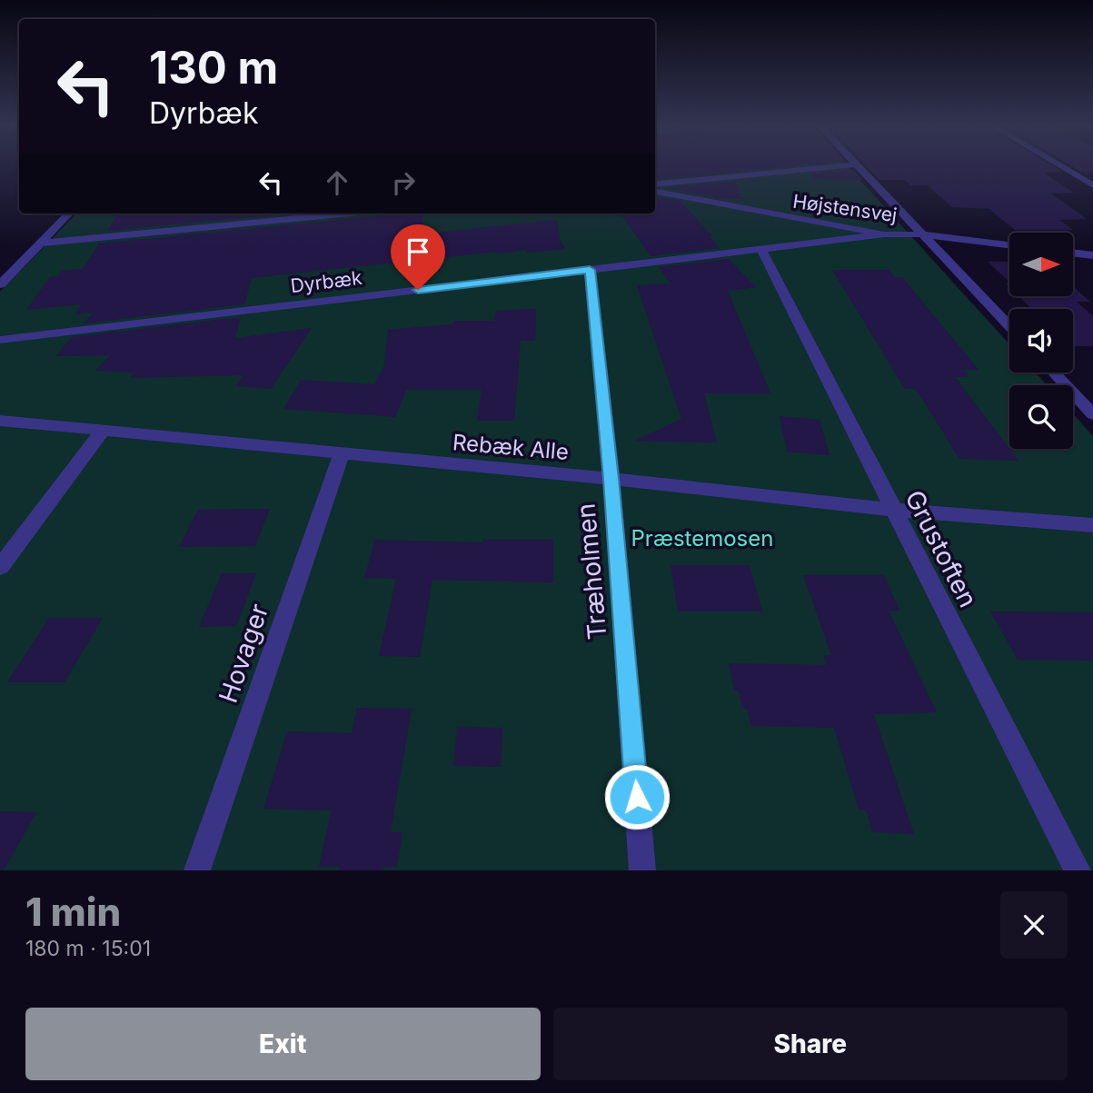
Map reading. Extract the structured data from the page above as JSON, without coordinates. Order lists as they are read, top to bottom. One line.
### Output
{"streets":{"street":["Højstensvej","Dyrbæk","Rebæk Alle","Grustoften","Træholmen","Hovager"]},"crossings":[["Højstensvej","Dyrbæk"],["Dyrbæk","Grustoften"],["Dyrbæk","Træholmen"],["Rebæk Alle","Grustoften"],["Rebæk Alle","Træholmen"],["Rebæk Alle","Hovager"]],"parks":["Præstemosen"],"north":"right","page":{"turn":["130 m","Dyrbæk"],"heading":["1 min","180 m · 15:01"],"buttons":["Exit","Share"]}}
